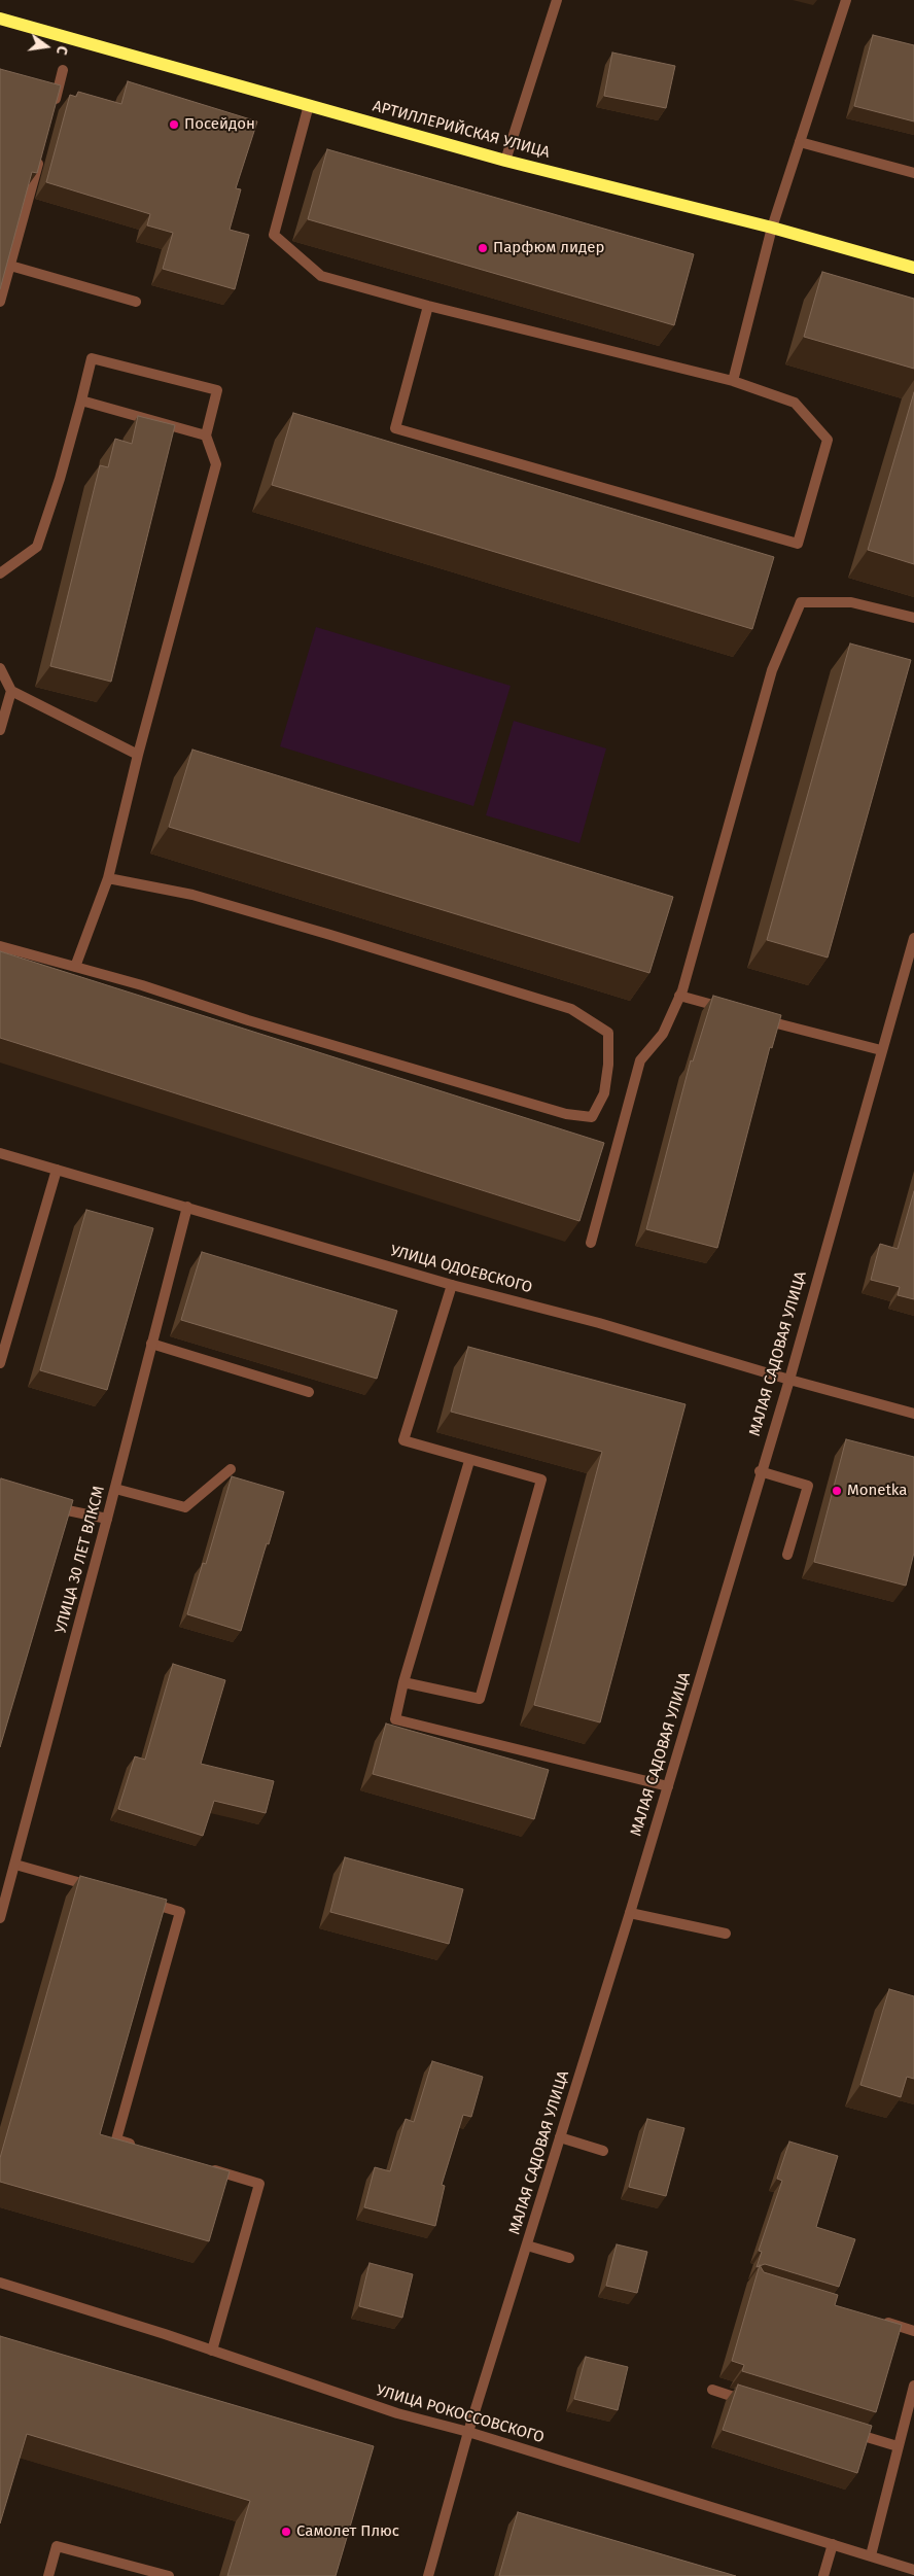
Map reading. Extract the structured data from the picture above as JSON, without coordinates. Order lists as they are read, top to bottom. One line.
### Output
{"streets":{"main road":["АРТИЛЛЕРИЙСКАЯ УЛИЦА"],"street":["УЛИЦА ОДОЕВСКОГО","МАЛАЯ САДОВАЯ УЛИЦА","УЛИЦА 30 ЛЕТ ВЛКСМ","УЛИЦА РОКОССОВСКОГО"]},"crossings":[["УЛИЦА ОДОЕВСКОГО","МАЛАЯ САДОВАЯ УЛИЦА"],["УЛИЦА ОДОЕВСКОГО","УЛИЦА 30 ЛЕТ ВЛКСМ"],["МАЛАЯ САДОВАЯ УЛИЦА","УЛИЦА РОКОССОВСКОГО"]],"places":["Посейдон","Парфюм лидер","Monetka","Самолет Плюс"],"north":"right"}
